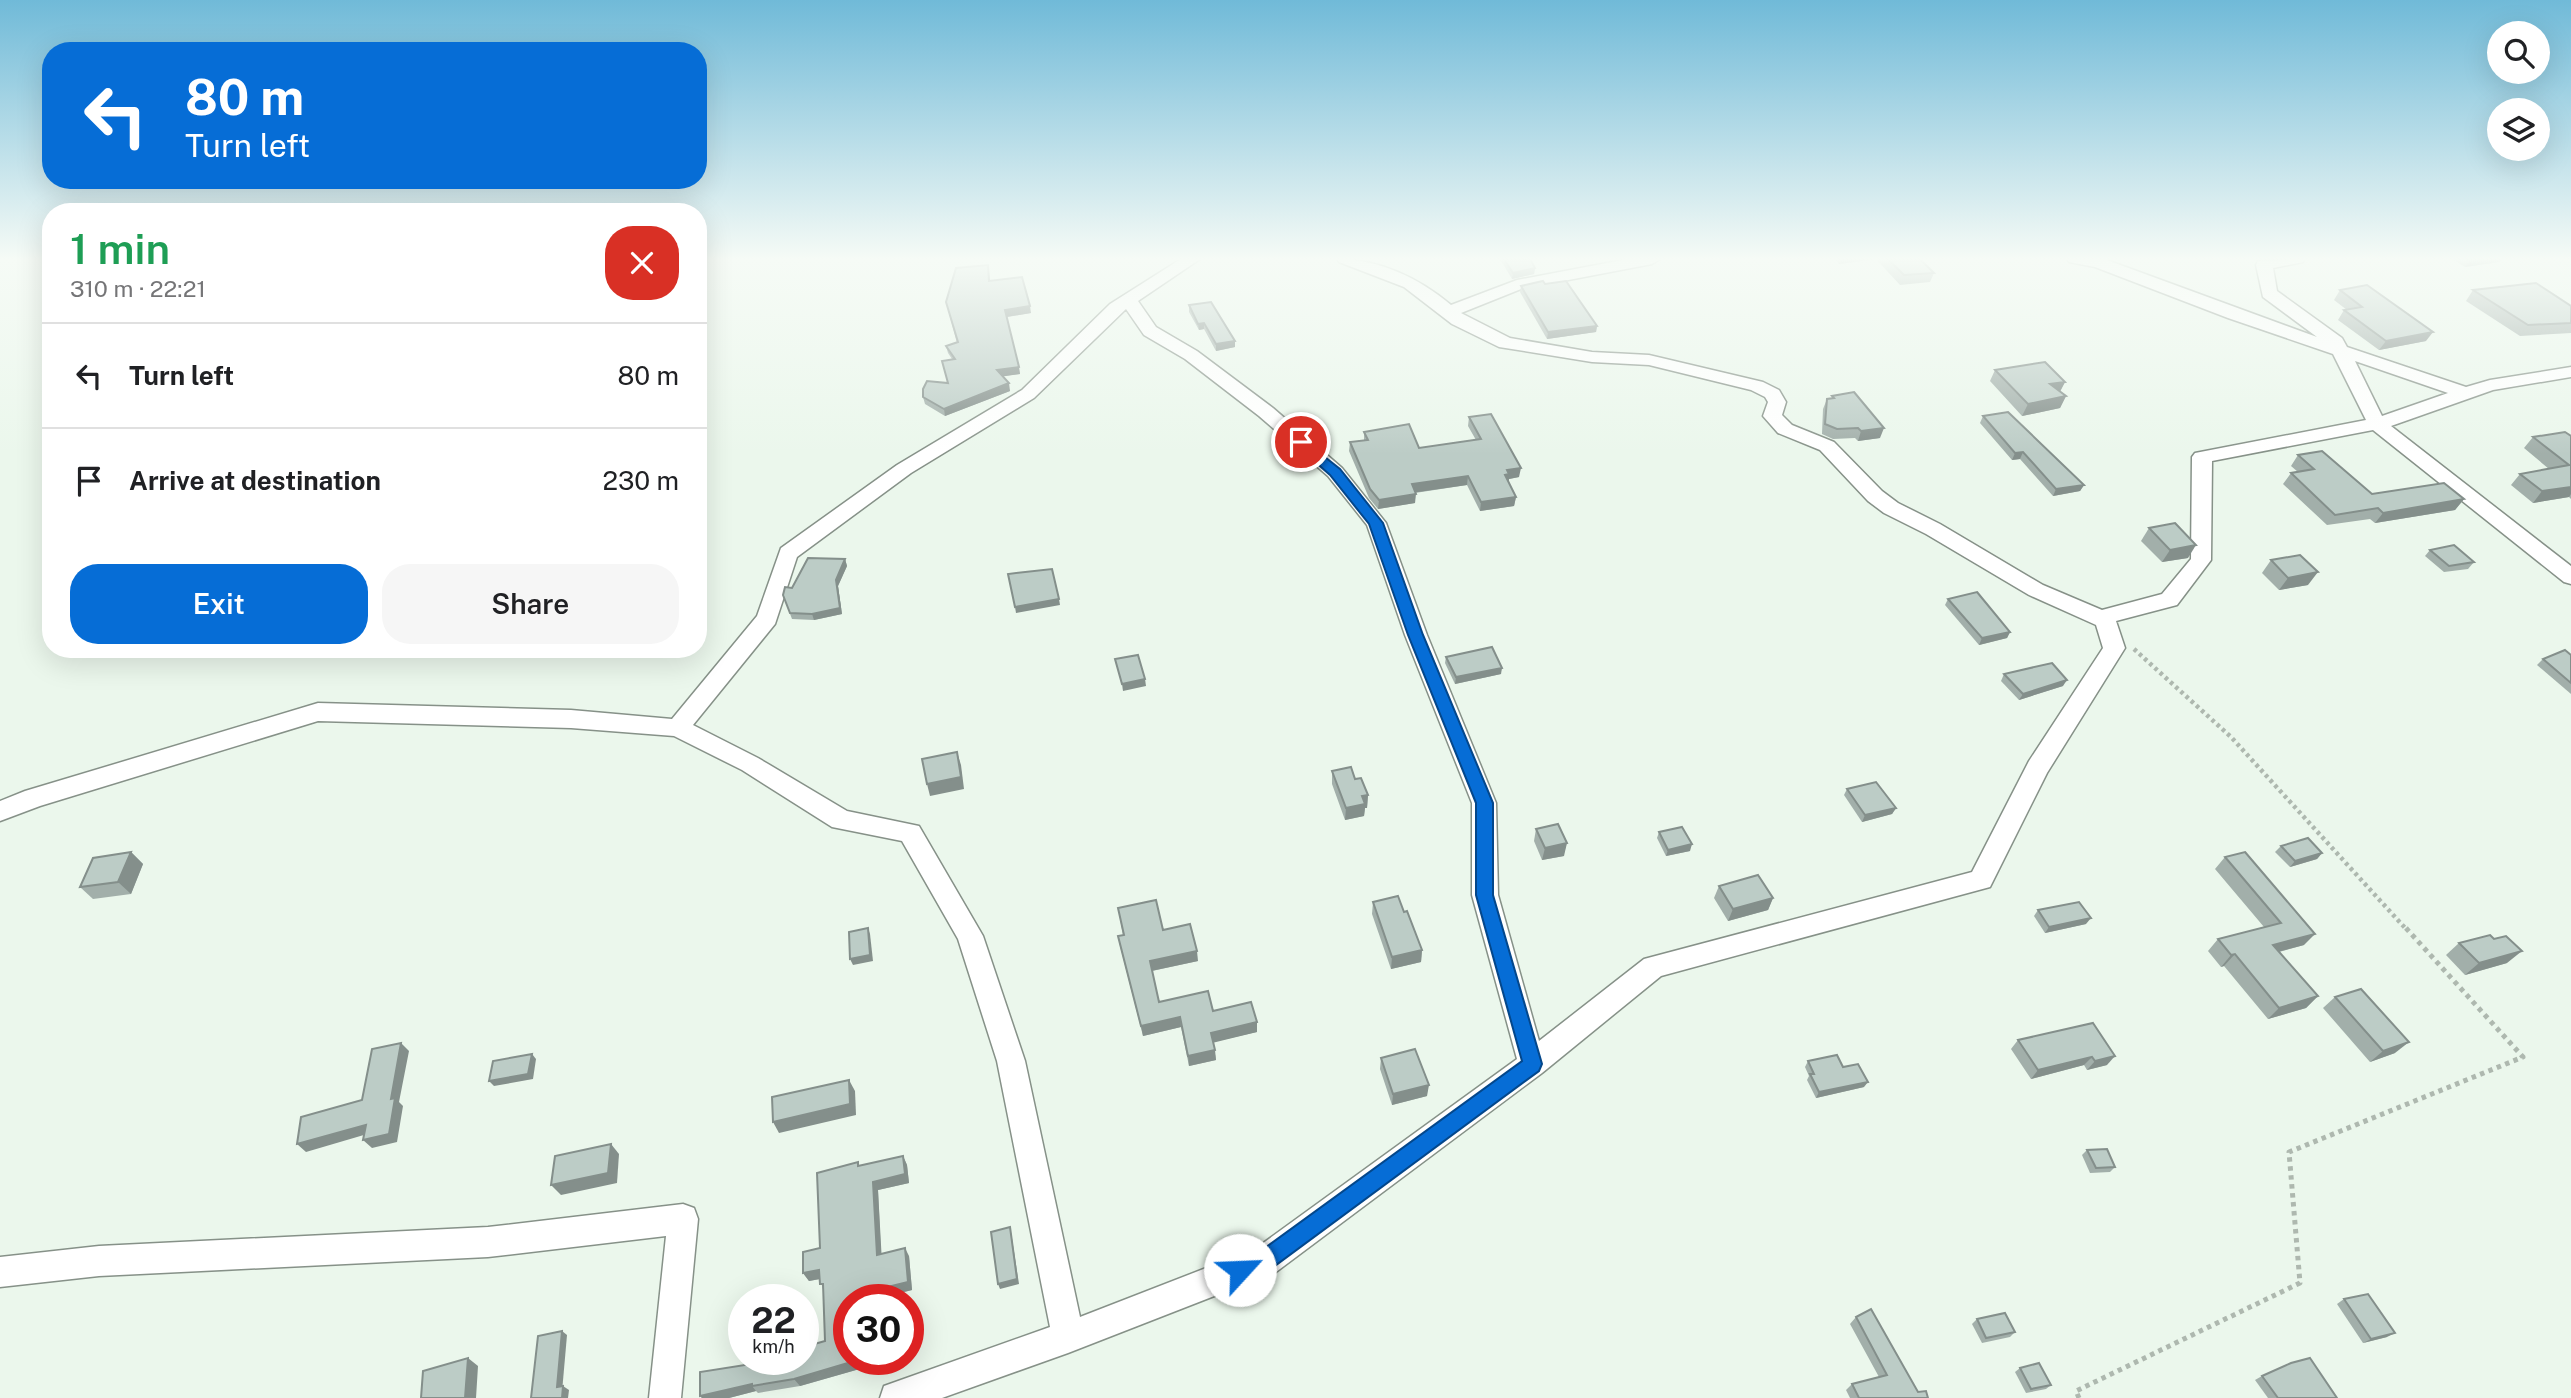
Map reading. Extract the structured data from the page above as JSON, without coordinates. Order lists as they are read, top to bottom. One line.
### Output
{"page":{"turn":["80 m","Turn left"],"heading":["1 min","310 m · 22:21"],"list":[{"name":"Turn left","value":"80 m"},{"name":"Arrive at destination","value":"230 m"}],"buttons":["Exit","Share"],"speed":"22 km/h","limit":"30"}}
